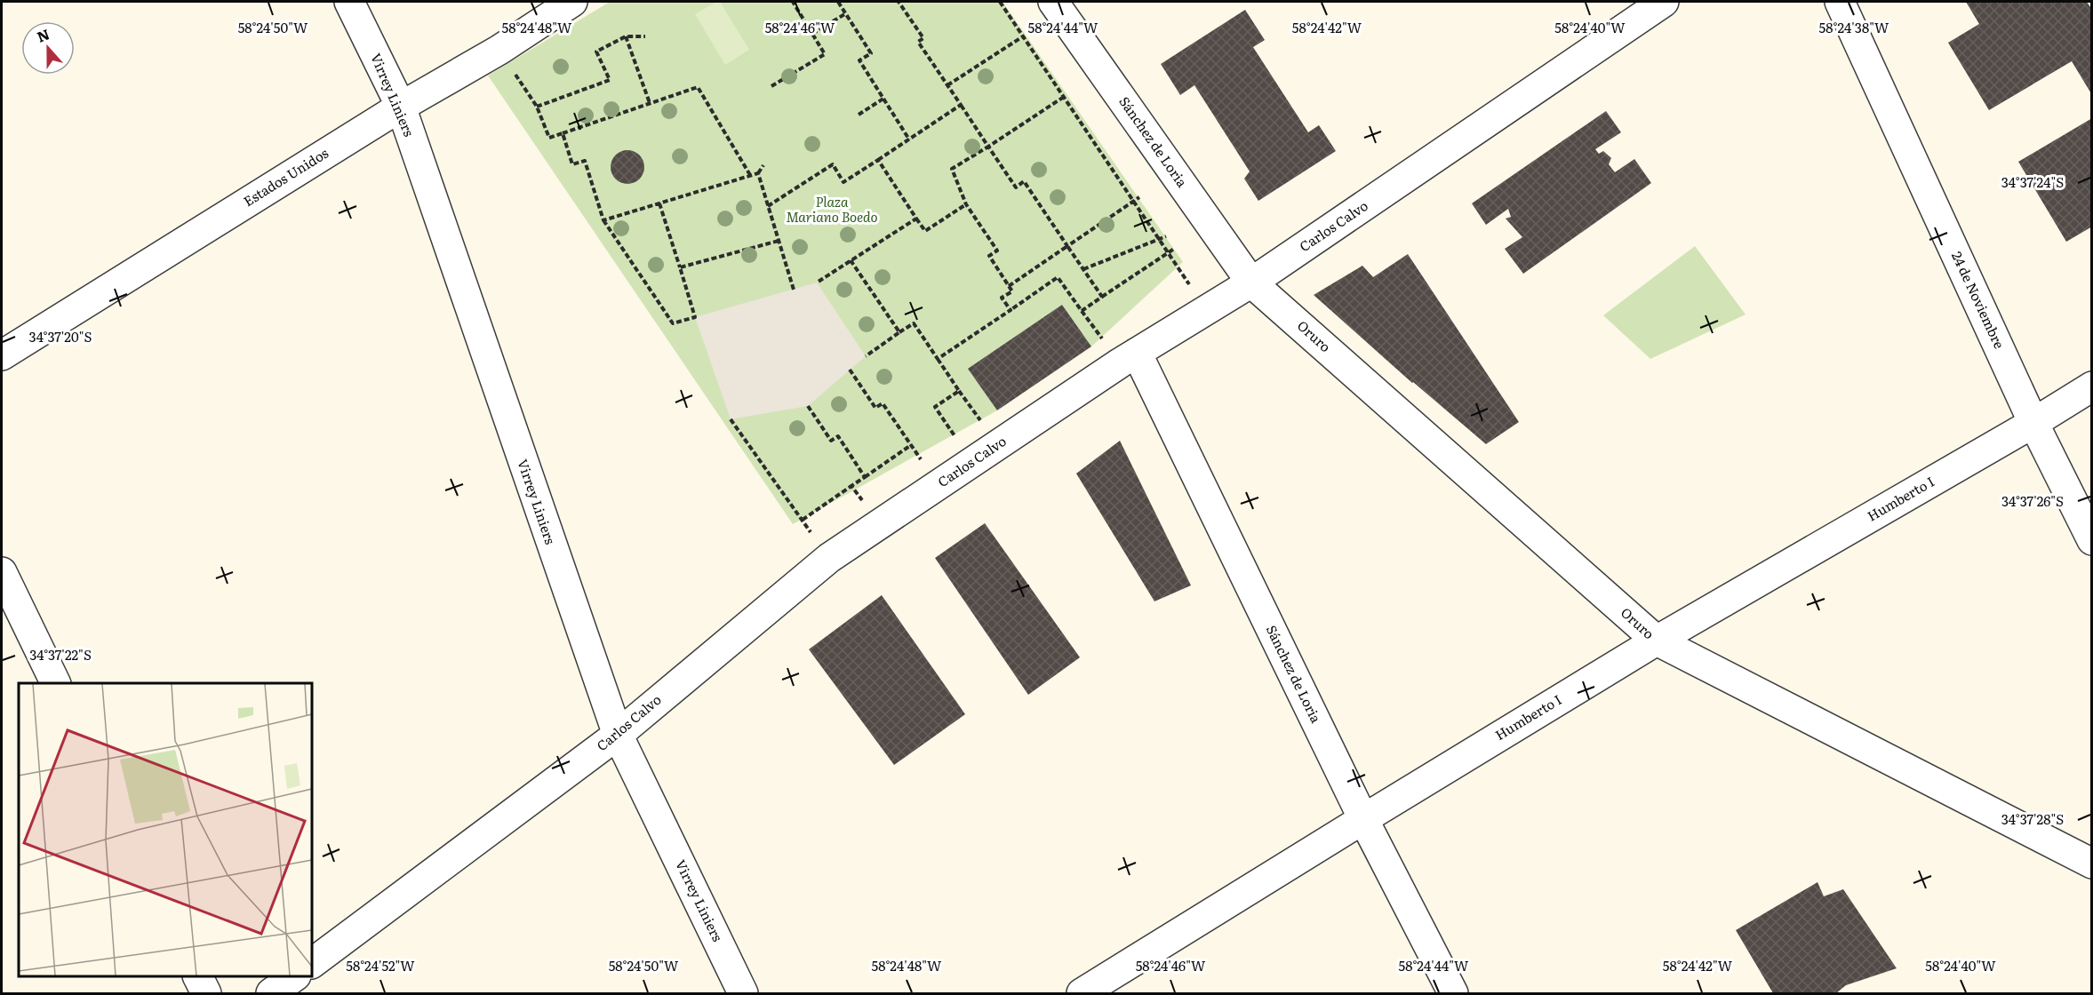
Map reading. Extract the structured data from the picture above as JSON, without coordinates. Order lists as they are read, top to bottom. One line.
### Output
{"streets":{"street":["Virrey Liniers","Sánchez de Loria","Estados Unidos","Carlos Calvo","24 de Noviembre","Oruro","Humberto I"]},"crossings":[["Virrey Liniers","Estados Unidos"],["Virrey Liniers","Carlos Calvo"],["Sánchez de Loria","Carlos Calvo"],["Sánchez de Loria","Oruro"],["Sánchez de Loria","Humberto I"],["Carlos Calvo","Oruro"],["24 de Noviembre","Humberto I"],["Oruro","Humberto I"]],"parks":["Plaza Mariano Boedo"],"north":"top","coordinates":["58°24'50\"W","58°24'48\"W","58°24'46\"W","58°24'44\"W","58°24'42\"W","58°24'40\"W","58°24'38\"W","34°37'24\"S","34°37'20\"S","34°37'26\"S","34°37'22\"S","34°37'28\"S","58°24'52\"W"]}
